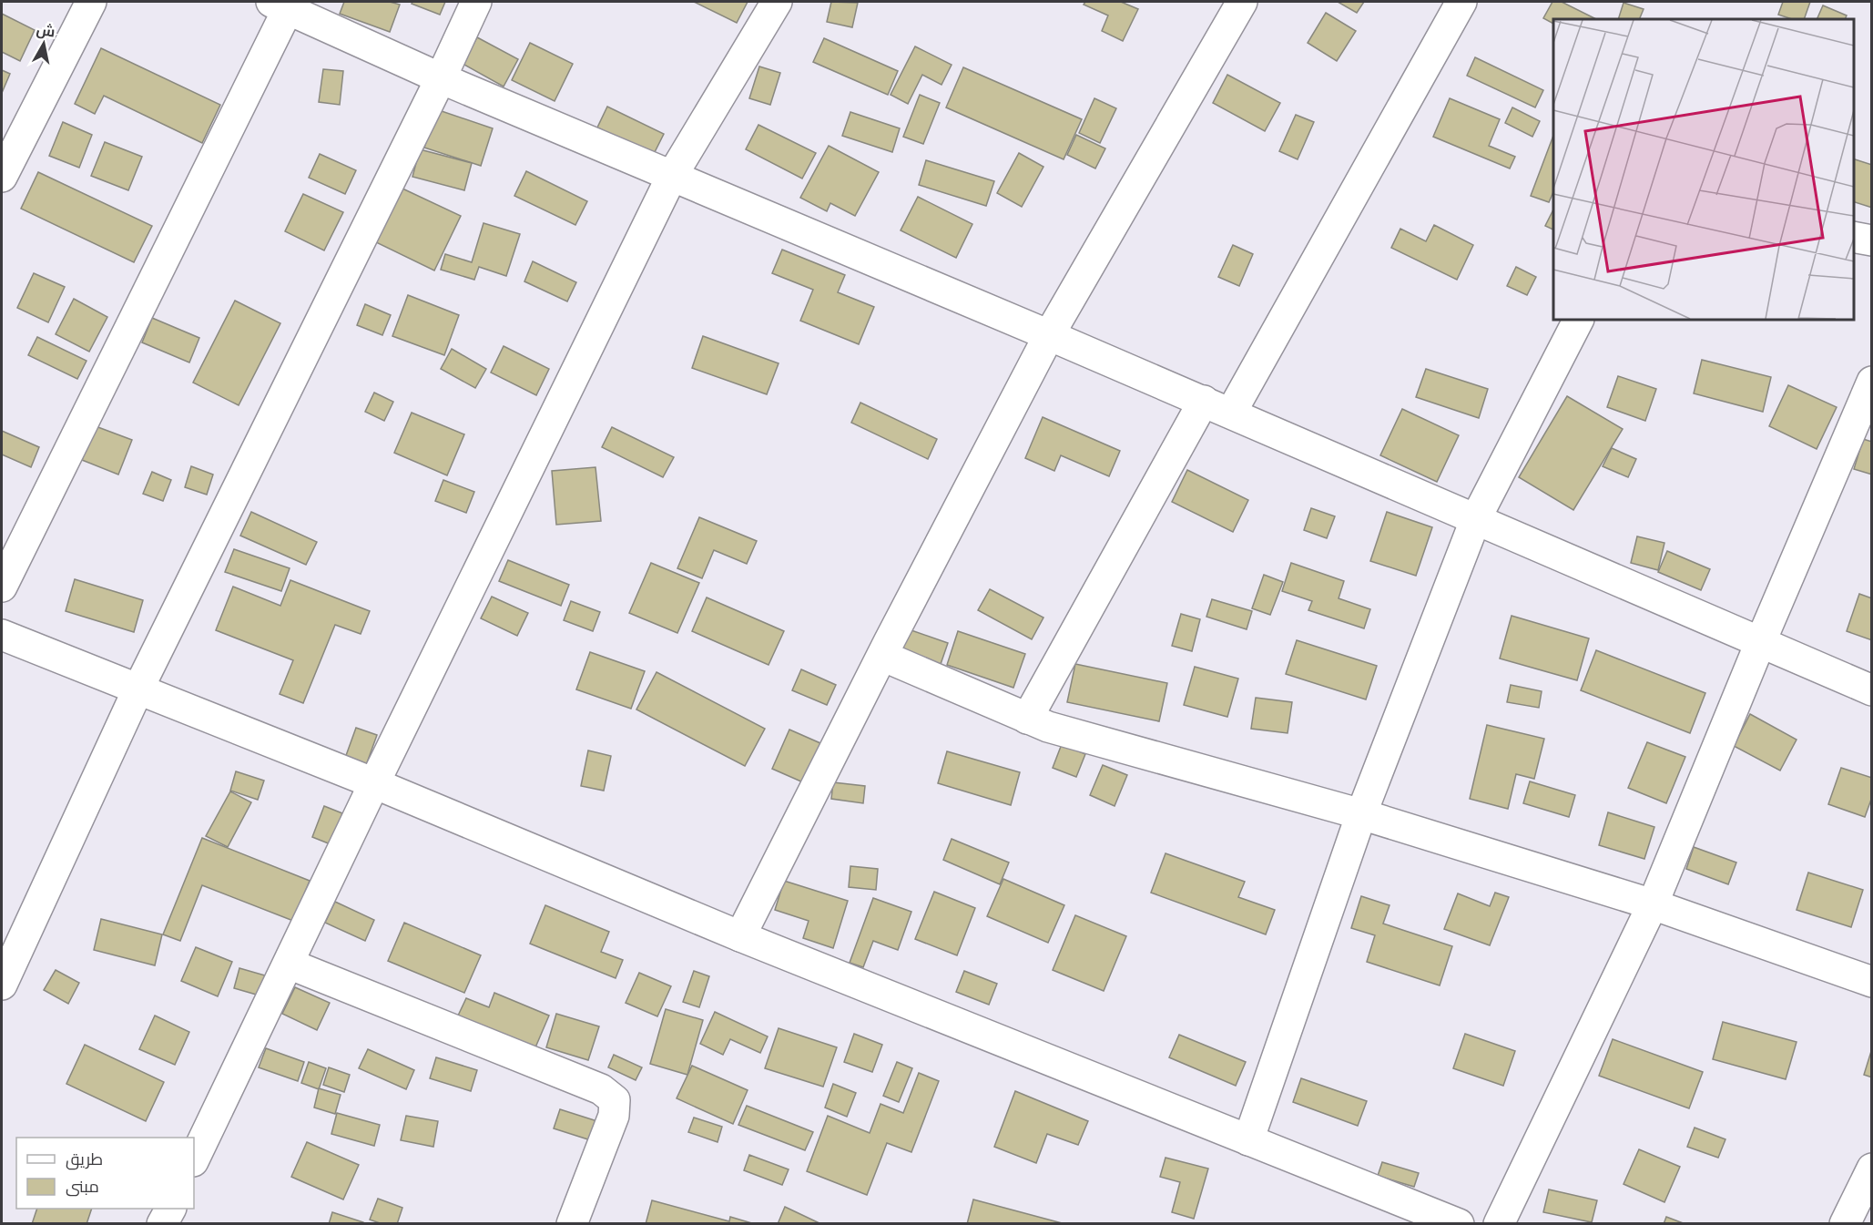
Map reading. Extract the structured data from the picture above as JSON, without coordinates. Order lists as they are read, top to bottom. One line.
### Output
{"legend":["طريق","مبنى"],"north":"top"}
